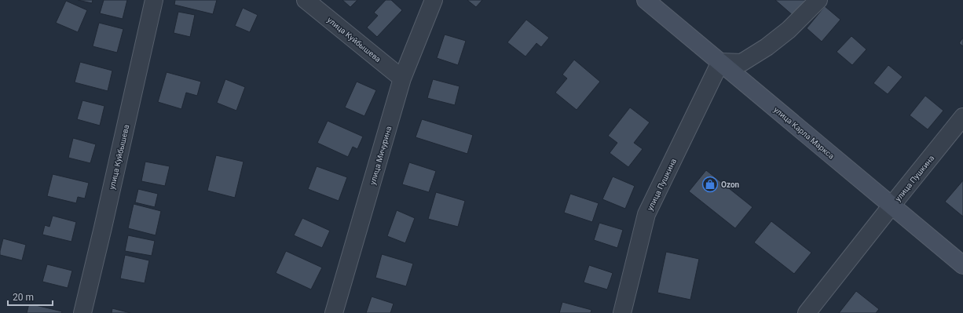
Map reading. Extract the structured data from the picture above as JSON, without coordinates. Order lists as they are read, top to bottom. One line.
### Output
{"streets":{"main road":["улица Карла Маркса"],"street":["улица Куйбышева","улица Мичурина","улица Пушкина"]},"crossings":[["улица Куйбышева","улица Мичурина"],["улица Карла Маркса","улица Пушкина"]],"places":{"shop":["Ozon"]},"scale_bar":"20 m"}
